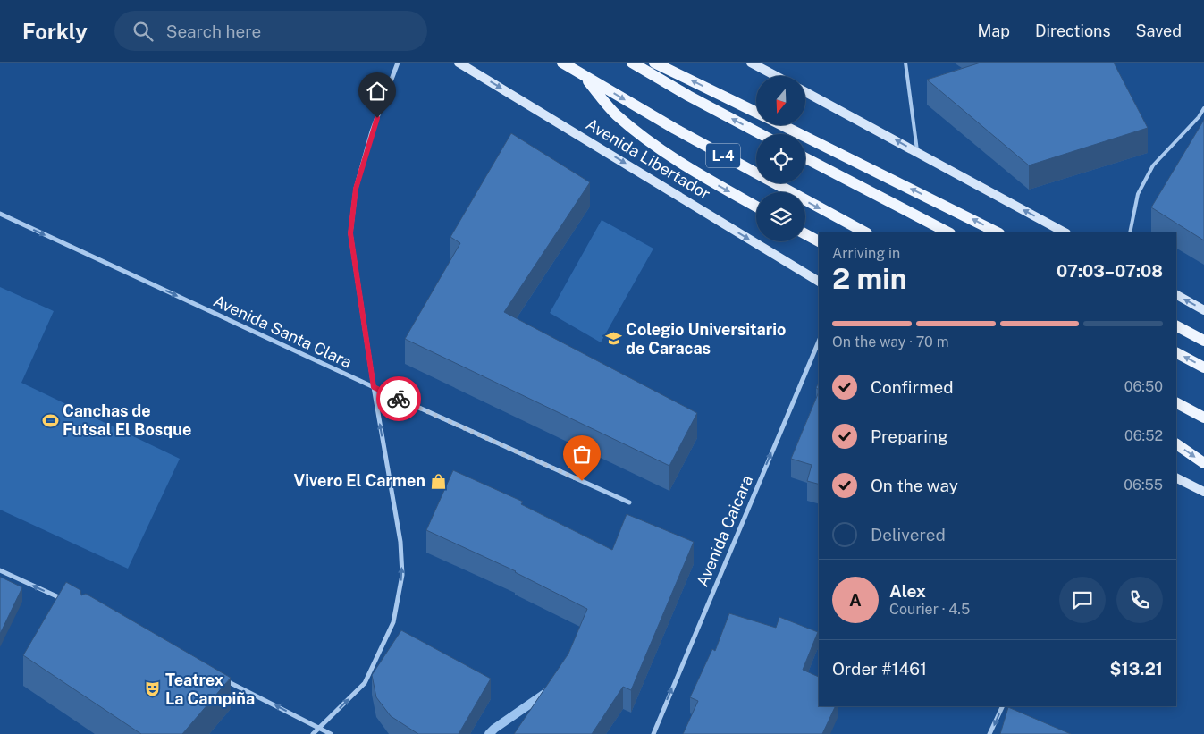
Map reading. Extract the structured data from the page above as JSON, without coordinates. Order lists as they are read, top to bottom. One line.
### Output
{"streets":{"main road":["L-4","Avenida Libertador"],"street":["Avenida Santa Clara","Avenida Caicara"]},"one_way":["Avenida Santa Clara","Avenida Caicara"],"places":{"school or university":["Colegio Universitario de Caracas"],"sports":["Canchas de Futsal El Bosque"],"shop":["Vivero El Carmen"],"theatre":["Teatrex La Campiña"]},"north":"bottom","page":{"header":"Forkly","search":"Search here","nav":["Map","Directions","Saved"],"heading":["2 min","Arriving in","07:03–07:08"],"panel":["Alex","Courier · 4.5","Order #1461","$13.21"],"bar":"On the way · 70 m","list":[["Confirmed","06:50"],["Preparing","06:52"],["On the way","06:55"],"Delivered"],"round":"A"}}
